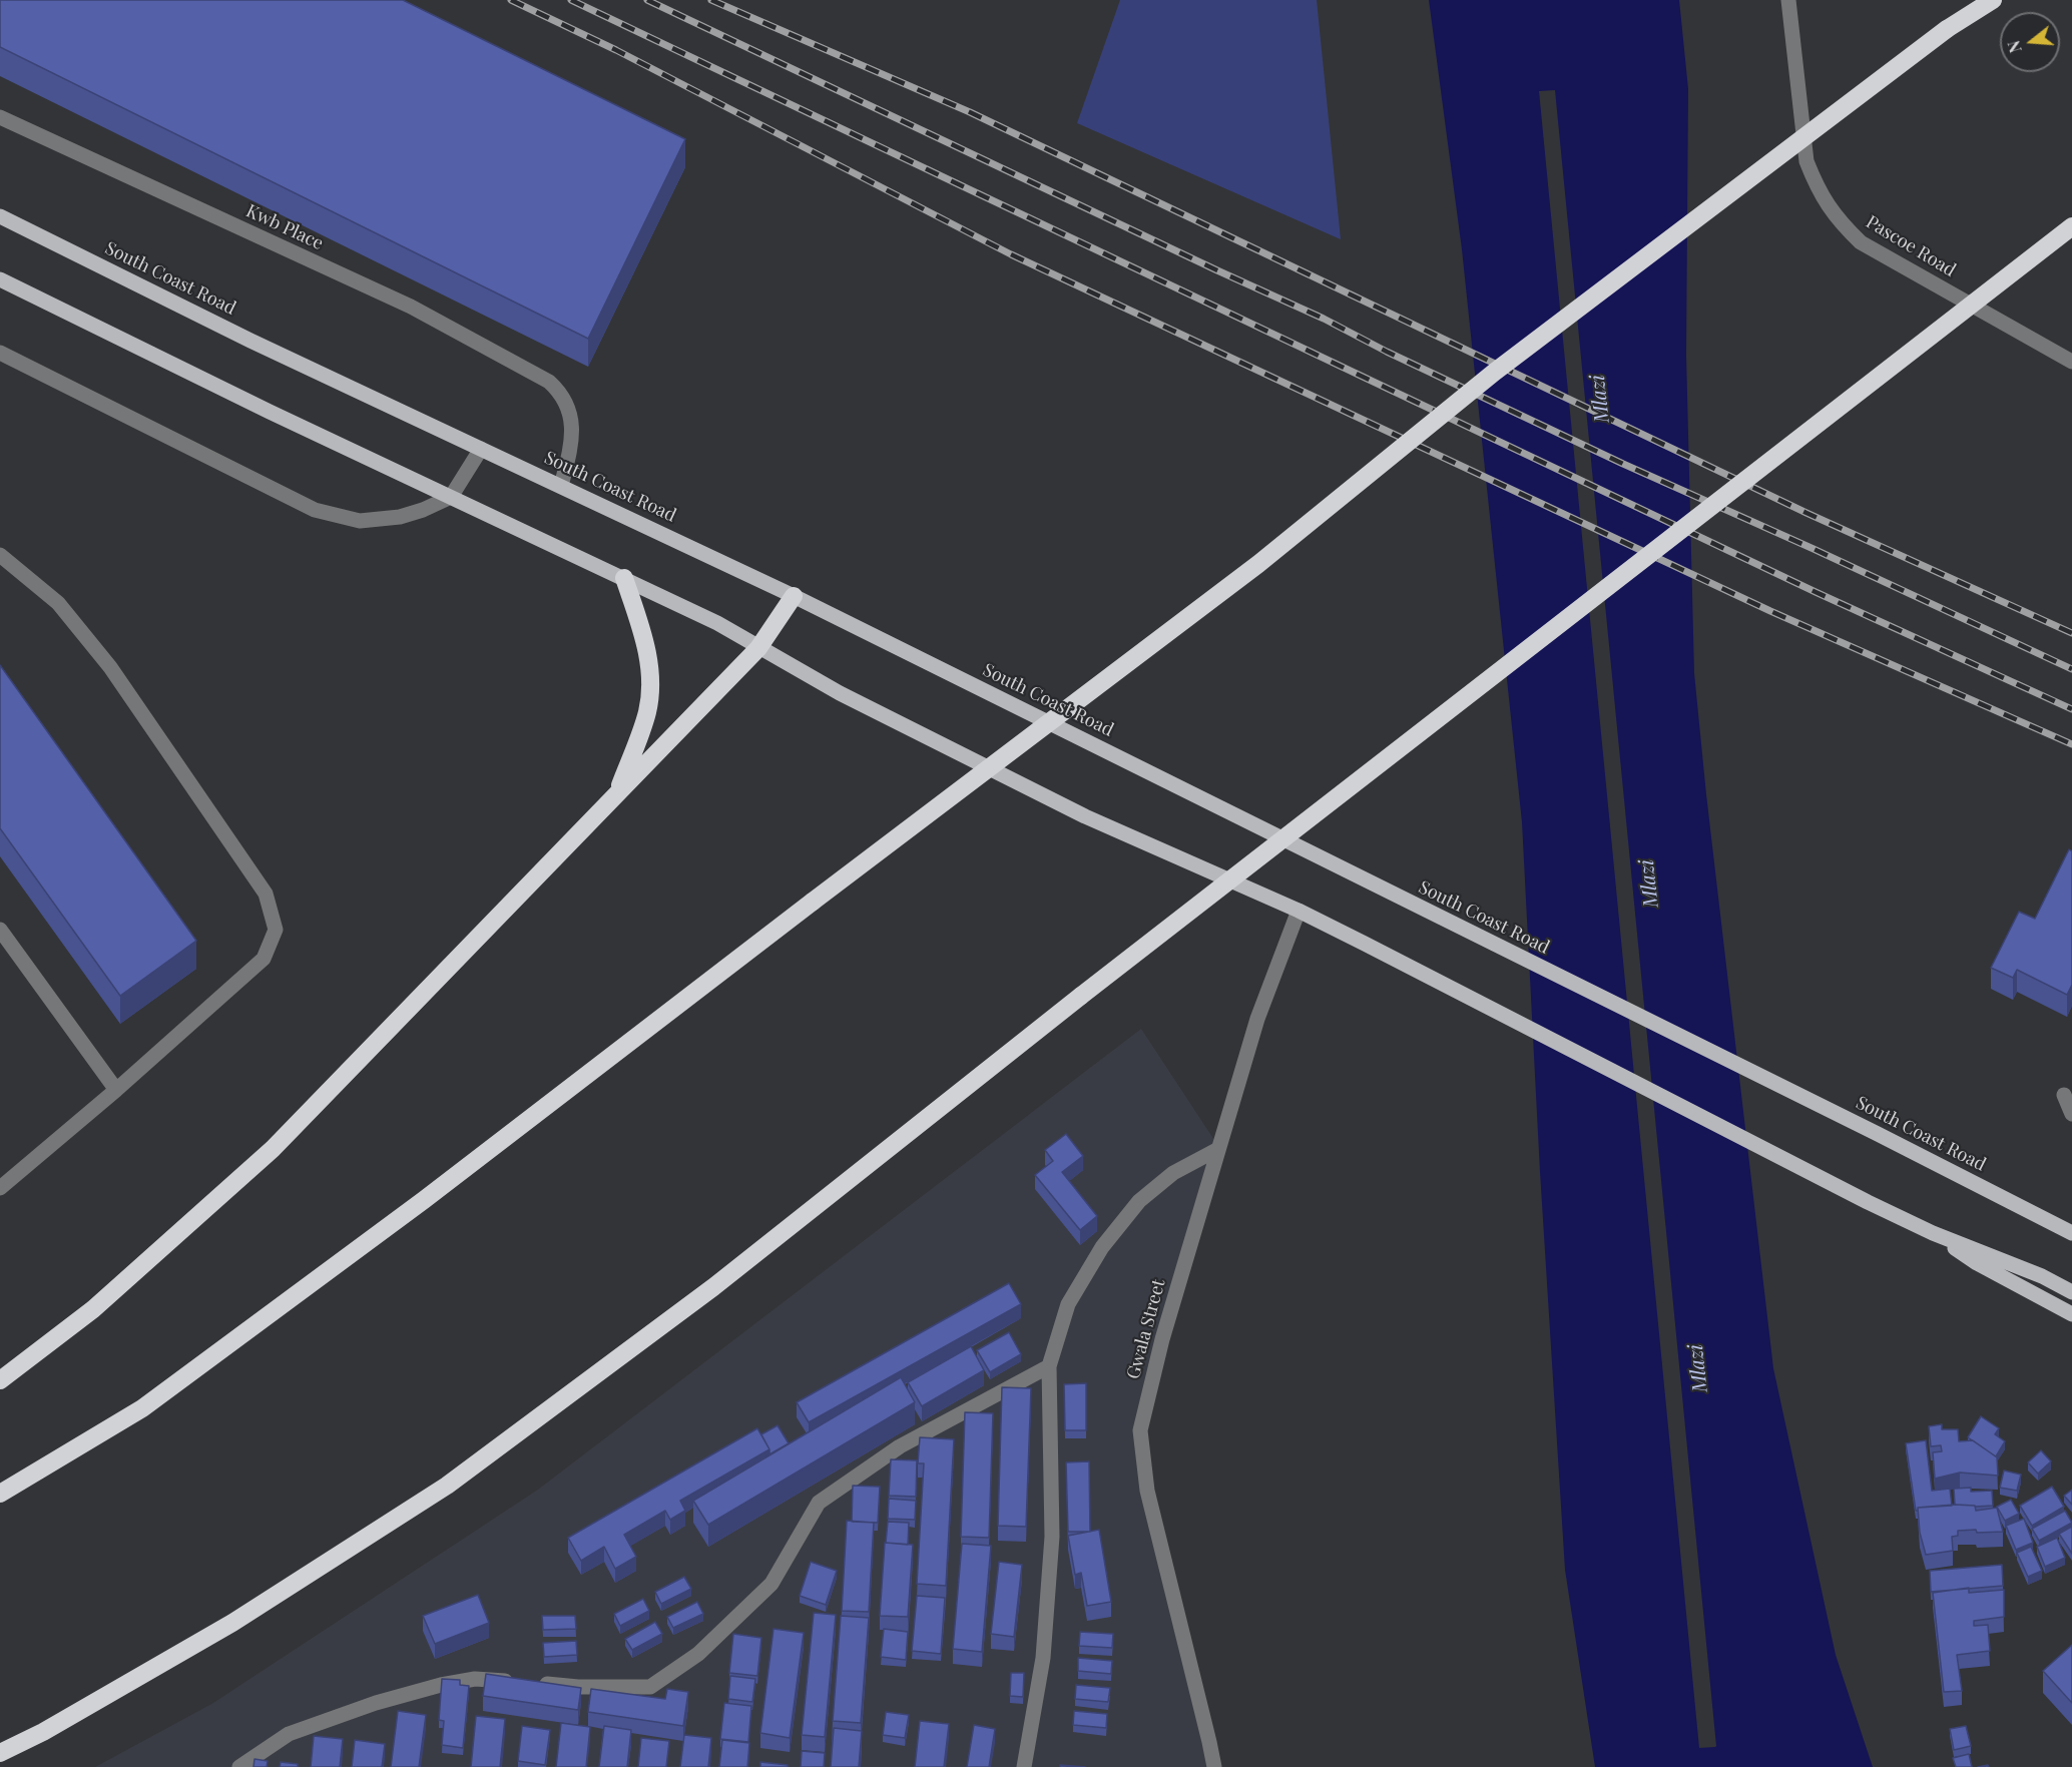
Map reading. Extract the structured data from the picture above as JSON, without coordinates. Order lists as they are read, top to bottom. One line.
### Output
{"streets":{"main road":["South Coast Road"],"street":["Kwb Place","Pascoe Road","Gwala Street"]},"crossings":[["Kwb Place","South Coast Road"]],"water":["Mlazi"],"north":"left"}
